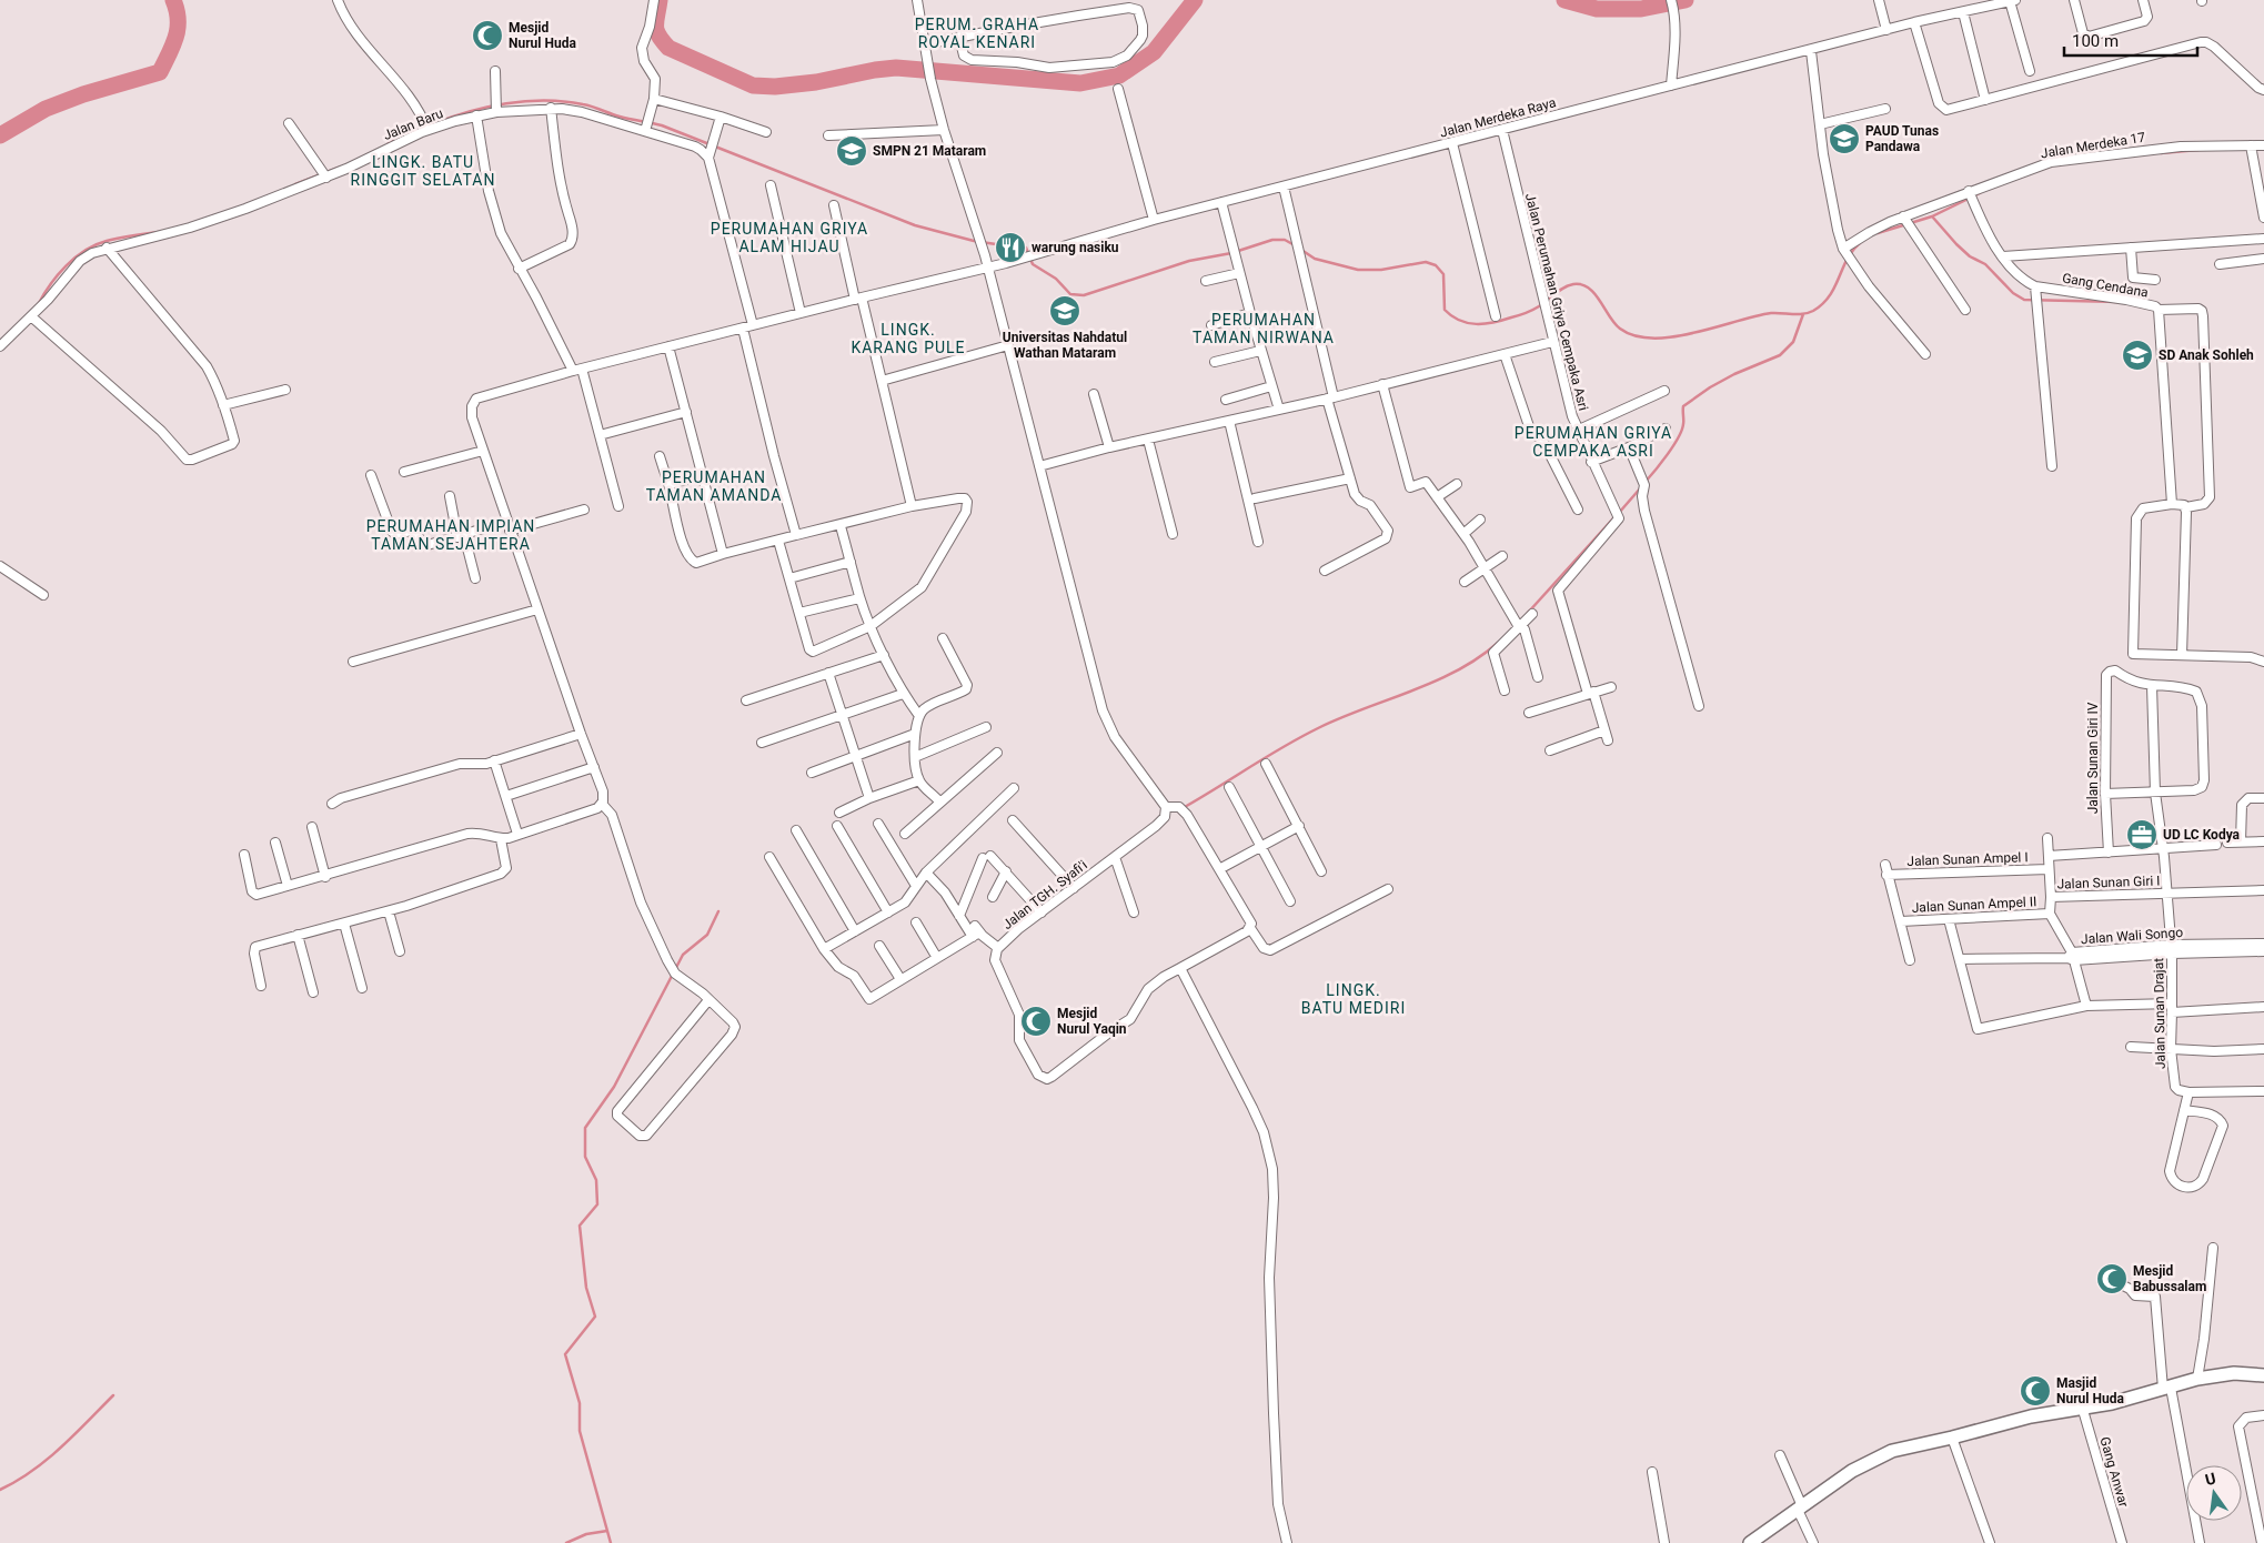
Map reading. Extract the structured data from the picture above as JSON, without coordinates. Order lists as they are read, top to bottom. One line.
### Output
{"streets":{"street":["Jalan Merdeka Raya","Jalan Baru","Jalan Merdeka 17","Gang Cendana","Jalan Perumahan Griya Cempaka Asri","Jalan Sunan Giri IV","Jalan Sunan Ampel I","Jalan Sunan Giri I","Jalan TGH. Syafi'i","Jalan Sunan Ampel II","Jalan Wali Songo","Jalan Sunan Drajat","Gang Anwar"]},"crossings":[["Jalan Merdeka Raya","Jalan Perumahan Griya Cempaka Asri"],["Jalan Merdeka 17","Gang Cendana"],["Jalan Sunan Giri IV","Jalan Sunan Drajat"],["Jalan Sunan Ampel I","Jalan Sunan Ampel II"],["Jalan Sunan Giri I","Jalan Sunan Drajat"],["Jalan Wali Songo","Jalan Sunan Drajat"]],"districts":["PERUM. GRAHA ROYAL KENARI","LINGK. BATU RINGGIT SELATAN","PERUMAHAN GRIYA ALAM HIJAU","PERUMAHAN TAMAN NIRWANA","LINGK. KARANG PULE","PERUMAHAN GRIYA CEMPAKA ASRI","PERUMAHAN TAMAN AMANDA","PERUMAHAN IMPIAN TAMAN SEJAHTERA","LINGK. BATU MEDIRI"],"places":{"mosque":["Mesjid Nurul Huda","Mesjid Nurul Yaqin","Mesjid Babussalam","Masjid Nurul Huda"],"school or university":["PAUD Tunas Pandawa","SMPN 21 Mataram","Universitas Nahdatul Wathan Mataram","SD Anak Sohleh"],"restaurant":["warung nasiku"],"office":["UD LC Kodya"]},"scale_bar":"100 m","north":"top"}
